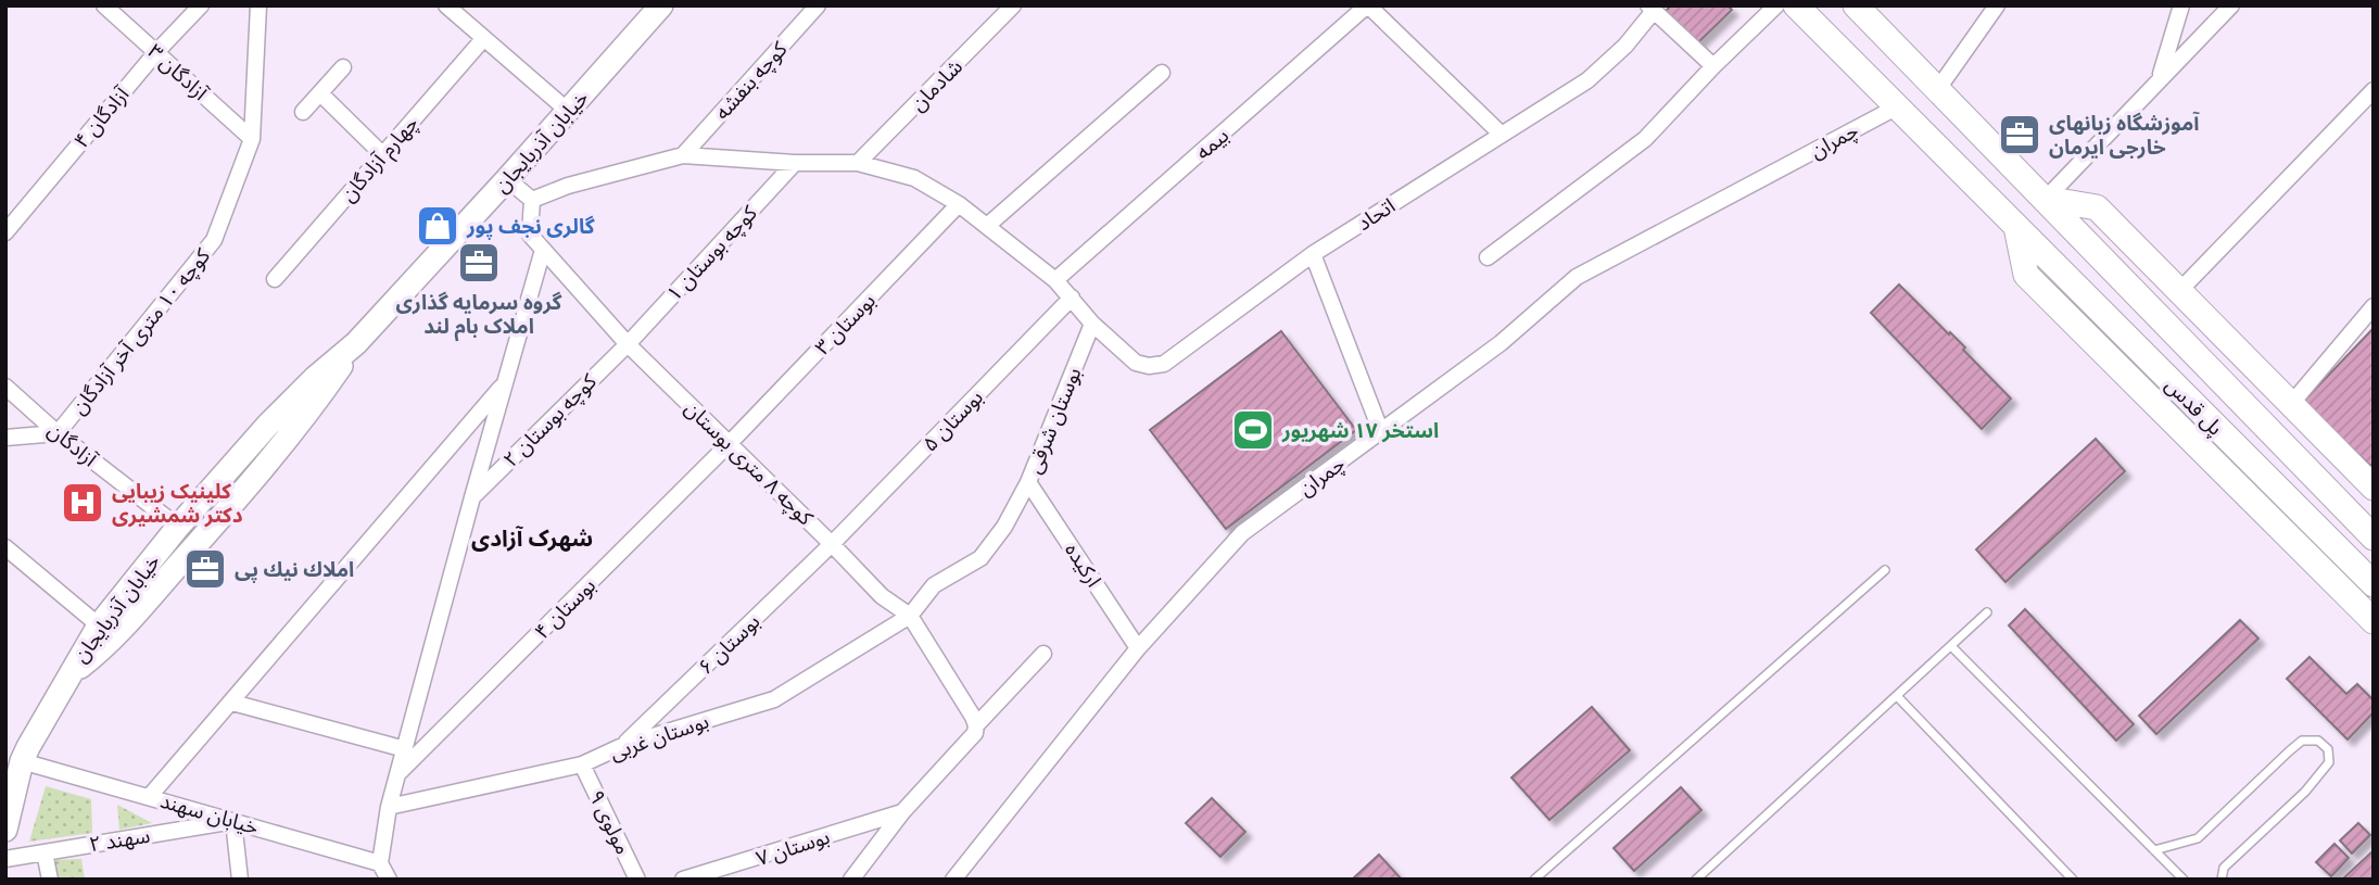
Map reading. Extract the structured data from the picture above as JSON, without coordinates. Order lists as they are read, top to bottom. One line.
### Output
{"streets":{"main road":["پل قدس"],"street":["آزادگان ۳","کوچه بنفشه","شادمان","آزادگان ۴","چمران","خیابان آذربایجان","بیمه","چهارم آزادگان","اتحاد","کوچه بوستان ۱","بوستان ۳","کوچه ۱۰ متری آخر آزادگان","کوچه بوستان ۲","بوستان ۵","بوستان شرقی","آزادگان","کوچه ۸ متری بوستان","ارکیده","بوستان ۴","بوستان ۶","بوستان غربی","خیابان سهند","مولوی ۹","سهند ۲","بوستان ۷"]},"crossings":[["آزادگان ۳","آزادگان ۴"],["آزادگان ۳","کوچه ۱۰ متری آخر آزادگان"],["چمران","پل قدس"],["چمران","ارکیده"],["خیابان آذربایجان","آزادگان"],["خیابان آذربایجان","خیابان سهند"],["اتحاد","بوستان شرقی"],["کوچه بوستان ۱","کوچه بوستان ۲"],["کوچه بوستان ۱","کوچه ۸ متری بوستان"],["بوستان ۳","کوچه ۸ متری بوستان"],["بوستان ۳","بوستان ۴"],["کوچه ۱۰ متری آخر آزادگان","آزادگان"],["کوچه بوستان ۲","کوچه ۸ متری بوستان"],["بوستان ۵","کوچه ۸ متری بوستان"],["بوستان ۵","بوستان ۶"],["بوستان شرقی","کوچه ۸ متری بوستان"],["بوستان شرقی","ارکیده"],["بوستان شرقی","بوستان غربی"],["کوچه ۸ متری بوستان","بوستان ۴"],["کوچه ۸ متری بوستان","بوستان ۶"],["کوچه ۸ متری بوستان","بوستان غربی"],["بوستان ۶","بوستان غربی"],["بوستان غربی","مولوی ۹"],["خیابان سهند","سهند ۲"]],"districts":["شهرک آزادی"],"places":{"office":["آموزشگاه زبانهای خارجی ایرمان","گروه سرمایه گذاری املاک بام لند","املاك نيك پى"],"shop":["گالری نجف پور"],"sports":["استخر ١٧ شهریور"],"hospital":["کلینیک زیبایی دکتر شمشیری"]}}
